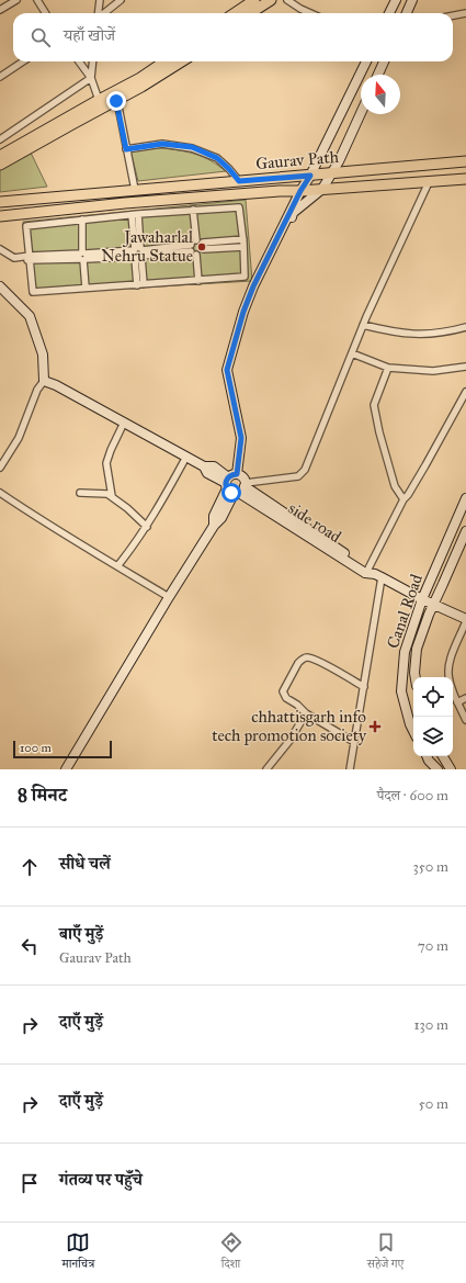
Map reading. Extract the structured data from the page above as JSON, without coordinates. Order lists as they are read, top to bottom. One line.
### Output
{"streets":{"main road":["Gaurav Path"],"street":["side road","Canal Road"]},"crossings":[["side road","Canal Road"]],"places":{"other":["Jawaharlal Nehru Statue"],"health":["chhattisgarh info tech promotion society"]},"scale_bar":"100 m","north":"top","page":{"search":"यहाँ खोजें","scale":"100 m","heading":["8 मिनट","पैदल · 600 m"],"list":[["सीधे चलें","350 m"],["बाएँ मुड़ें","Gaurav Path","70 m"],["दाएँ मुड़ें","130 m"],["दाएँ मुड़ें","50 m"],"गंतव्य पर पहुँचे"],"nav":["मानचित्र","दिशा","सहेजे गए"]}}
